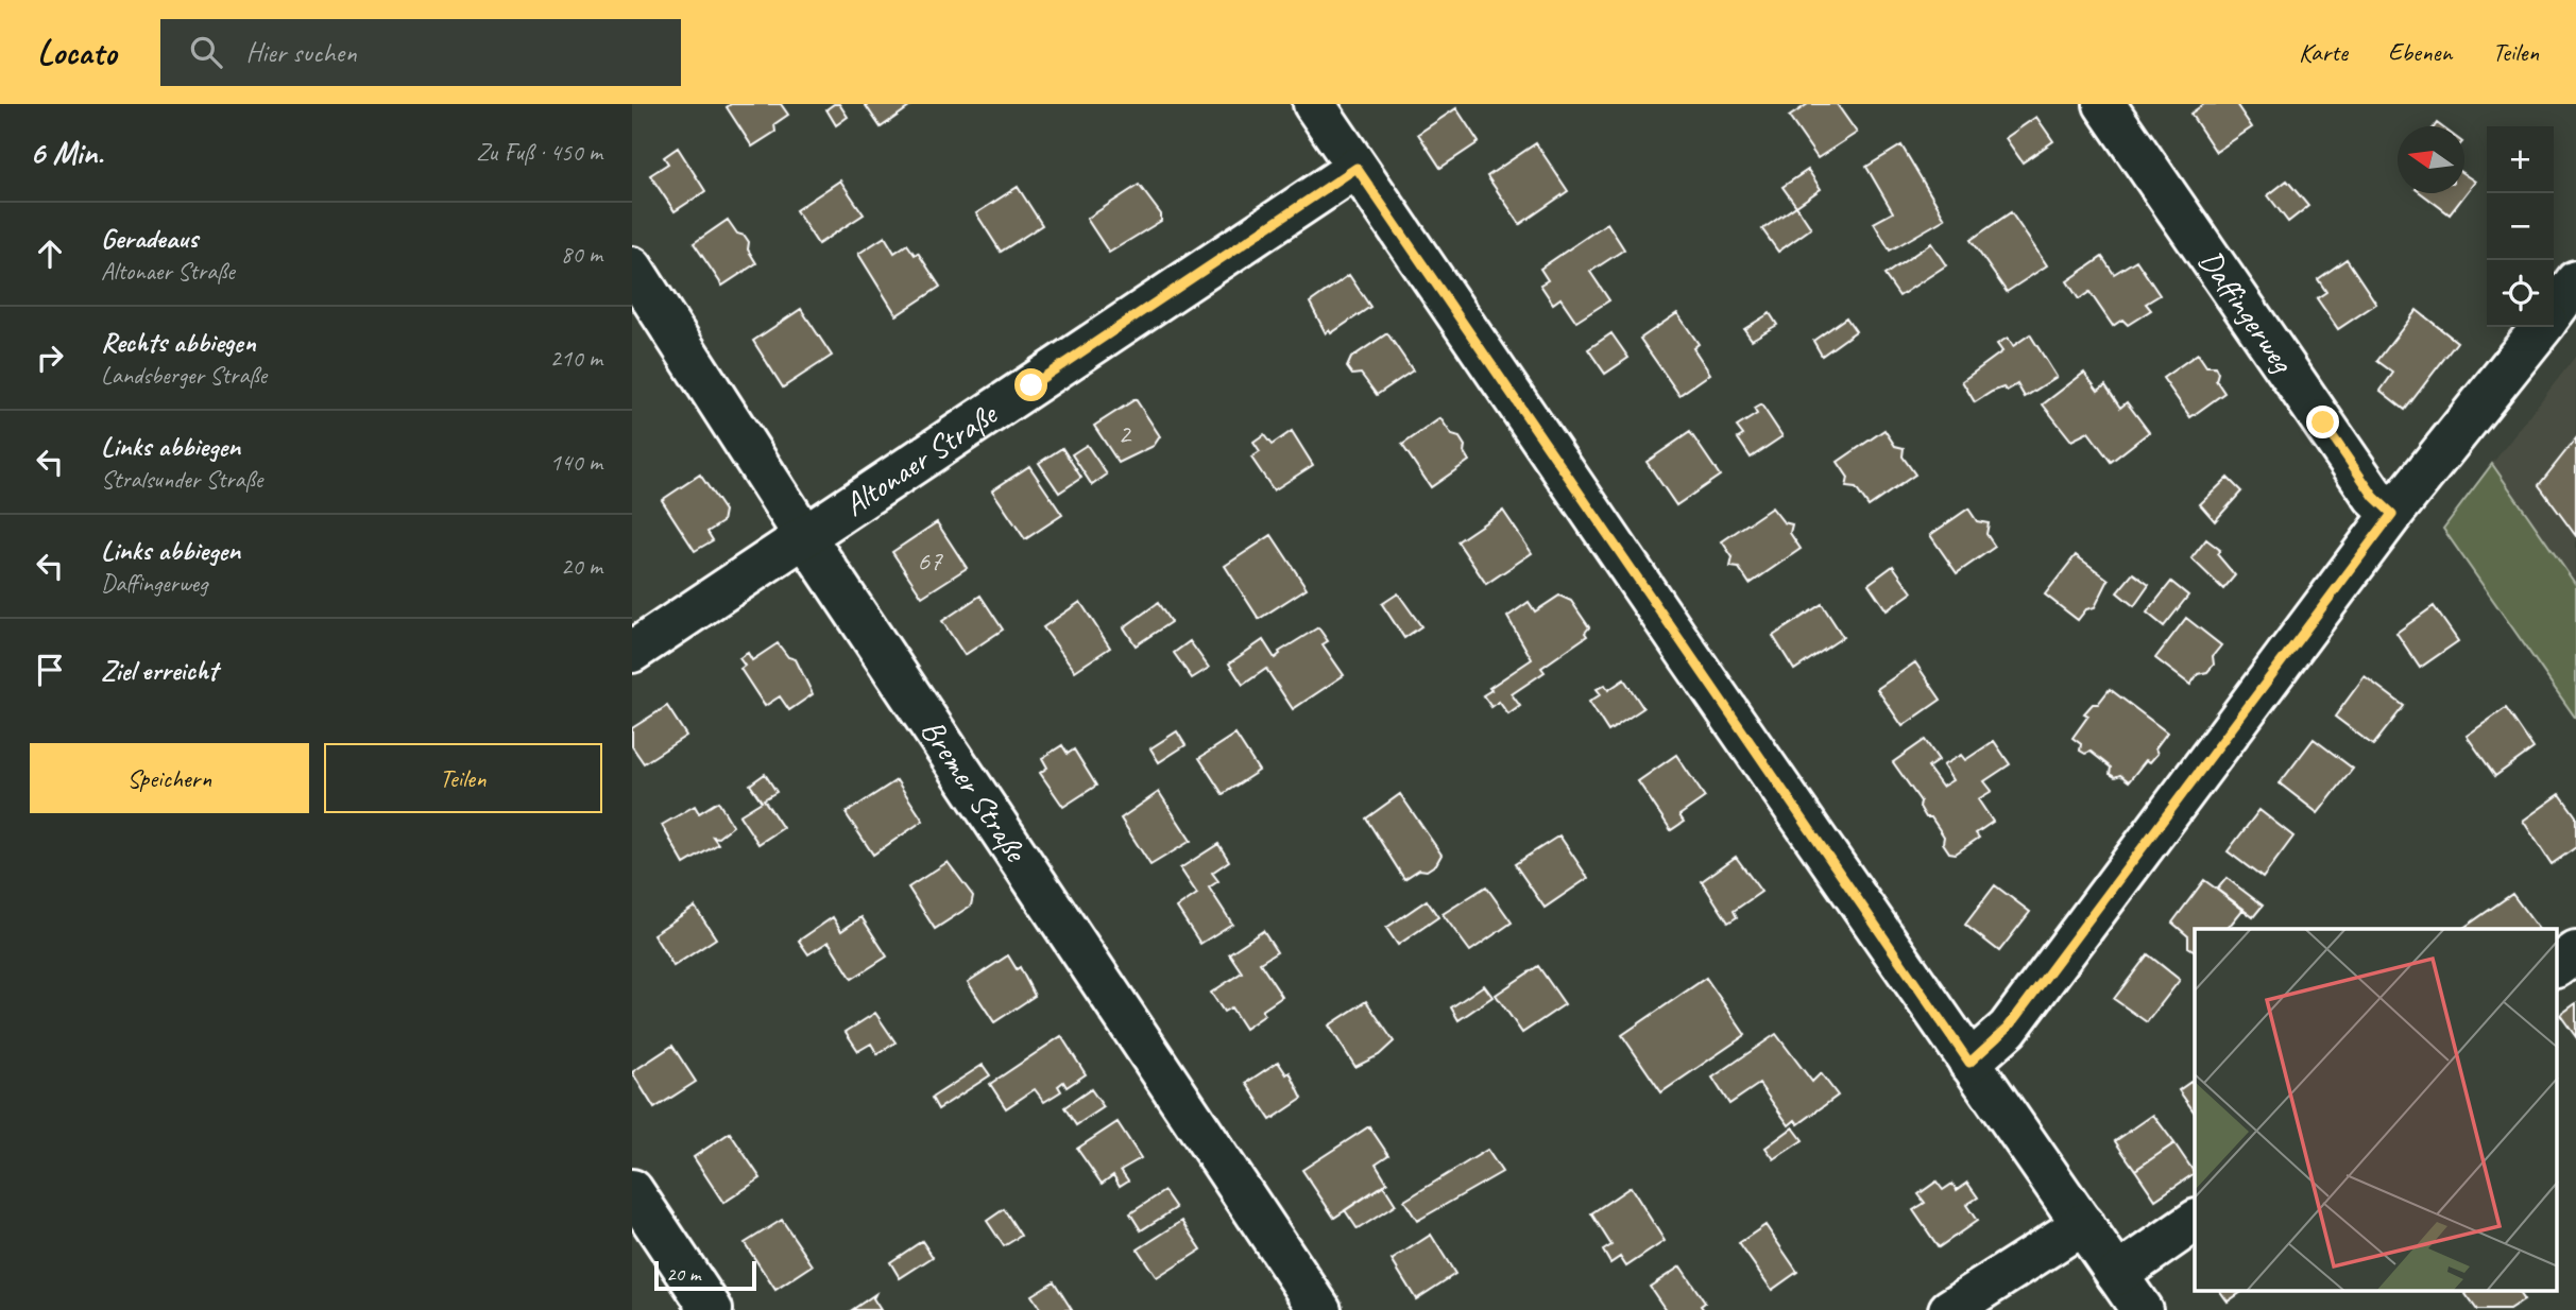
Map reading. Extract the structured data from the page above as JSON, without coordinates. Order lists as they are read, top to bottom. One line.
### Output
{"streets":{"street":["Daffingerweg","Altonaer Straße","Bremer Straße"]},"crossings":[["Altonaer Straße","Bremer Straße"]],"house_numbers":["2","67"],"scale_bar":"20 m","north":"left","page":{"header":"Locato","search":"Hier suchen","nav":["Karte","Ebenen","Teilen"],"heading":["6 Min.","Zu Fuß · 450 m"],"map_buttons":["+","−"],"list":[["Geradeaus","Altonaer Straße","80 m"],["Rechts abbiegen","Landsberger Straße","210 m"],["Links abbiegen","Stralsunder Straße","140 m"],["Links abbiegen","Daffingerweg","20 m"],"Ziel erreicht"],"buttons":["Speichern","Teilen"],"scale":"20 m"}}
